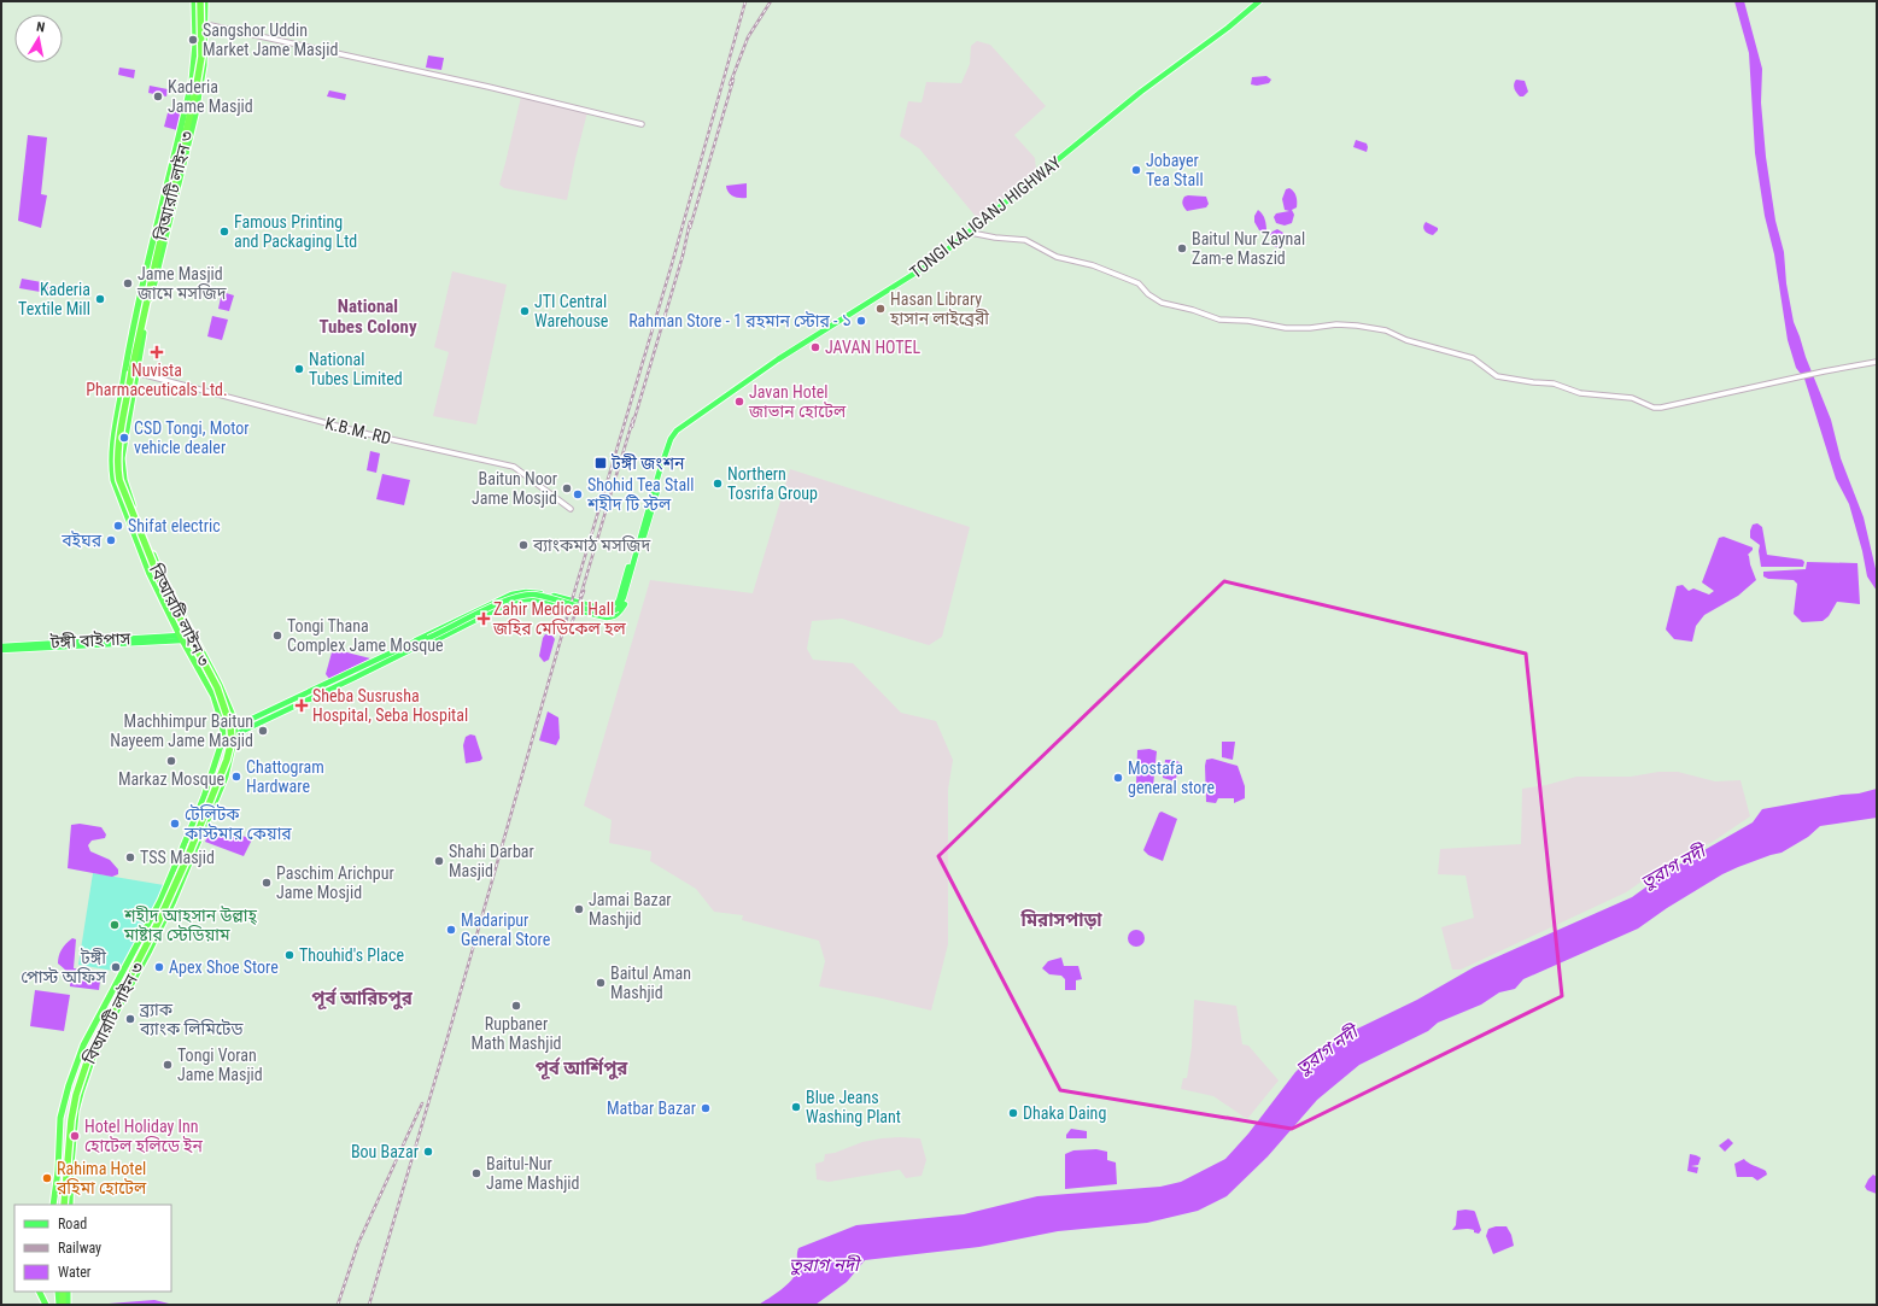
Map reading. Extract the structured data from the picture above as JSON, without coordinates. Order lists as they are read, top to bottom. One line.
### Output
{"streets":{"highway":["বিআরটি লাইন ৩"],"main road":["TONGI KALIGANJ HIGHWAY","টঙ্গী বাইপাস"],"street":["K.B.M. RD"]},"districts":["National Tubes Colony","মিরাসপাড়া","পূর্ব আরিচপুর","পূর্ব আর্শিপুর"],"water":["তুরাগ নদী"],"places":{"other":["Sangshor Uddin Market Jame Masjid","Kaderia Jame Masjid","Jobayer Tea Stall","Famous Printing and Packaging Ltd","Baitul Nur Zaynal Zam-e Maszid","Jame Masjid জামে মসজিদ","Kaderia Textile Mill","Hasan Library হাসান লাইব্রেরী","JTI Central Warehouse","Rahman Store - 1 রহমান স্টোর - ১","JAVAN HOTEL","National Tubes Limited","Javan Hotel জাভান হোটেল","CSD Tongi, Motor vehicle dealer","Northern Tosrifa Group","Baitun Noor Jame Mosjid","Shohid Tea Stall শহীদ টি স্টল","Shifat electric","বইঘর","ব্যাংকমাঠ মসজিদ","Tongi Thana Complex Jame Mosque","Machhimpur Baitun Nayeem Jame Masjid","Markaz Mosque","Chattogram Hardware","Mostafa general store","টেলিটক কাস্টমার কেয়ার","TSS Masjid","Shahi Darbar Masjid","Paschim Arichpur Jame Mosjid","Jamai Bazar Mashjid","শহীদ আহসান উল্লাহ্‌ মাষ্টার স্টেডিয়াম","Madaripur General Store","Thouhid's Place","টঙ্গী পোস্ট অফিস","Apex Shoe Store","Baitul Aman Mashjid","Rupbaner Math Mashjid","ব্র্যাক ব্যাংক লিমিটেড","Tongi Voran Jame Masjid","Blue Jeans Washing Plant","Matbar Bazar","Dhaka Daing","Hotel Holiday Inn হোটেল হলিডে ইন","Bou Bazar","Baitul-Nur Jame Mashjid","Rahima Hotel রহিমা হোটেল"],"health":["Nuvista Pharmaceuticals Ltd.","Zahir Medical Hall জহির মেডিকেল হল","Sheba Susrusha Hospital, Seba Hospital"],"transit":["টঙ্গী জংশন"]},"legend":["Road","Railway","Water"],"north":"top"}
